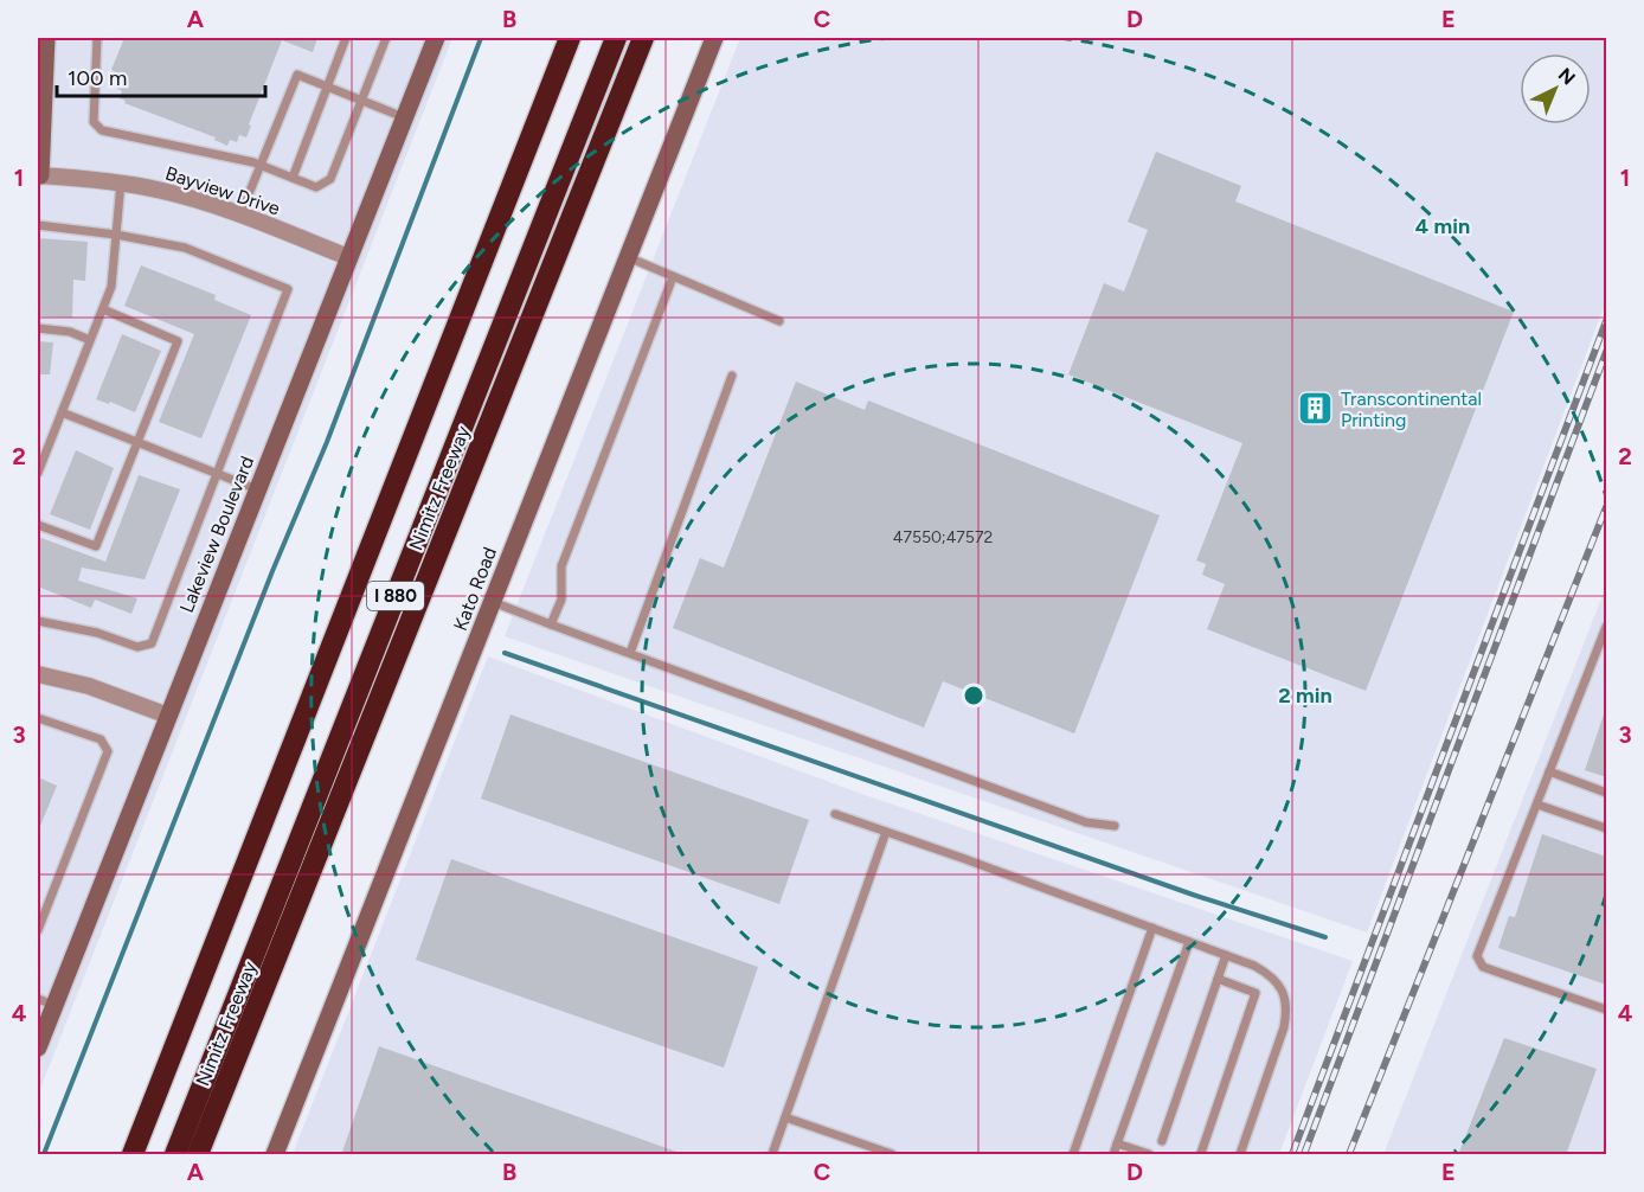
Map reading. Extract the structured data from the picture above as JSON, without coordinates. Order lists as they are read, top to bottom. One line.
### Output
{"streets":{"highway":["Nimitz Freeway","I 880"],"street":["Bayview Drive","Lakeview Boulevard","Kato Road"]},"crossings":[["Bayview Drive","Lakeview Boulevard"]],"places":{"building":["Transcontinental Printing"]},"house_numbers":["47550;47572"],"scale_bar":"100 m","north":"top right","grid":{"columns":["A","B","C","D","E"],"rows":["1","2","3","4"]},"rings":["4 min","2 min"]}
